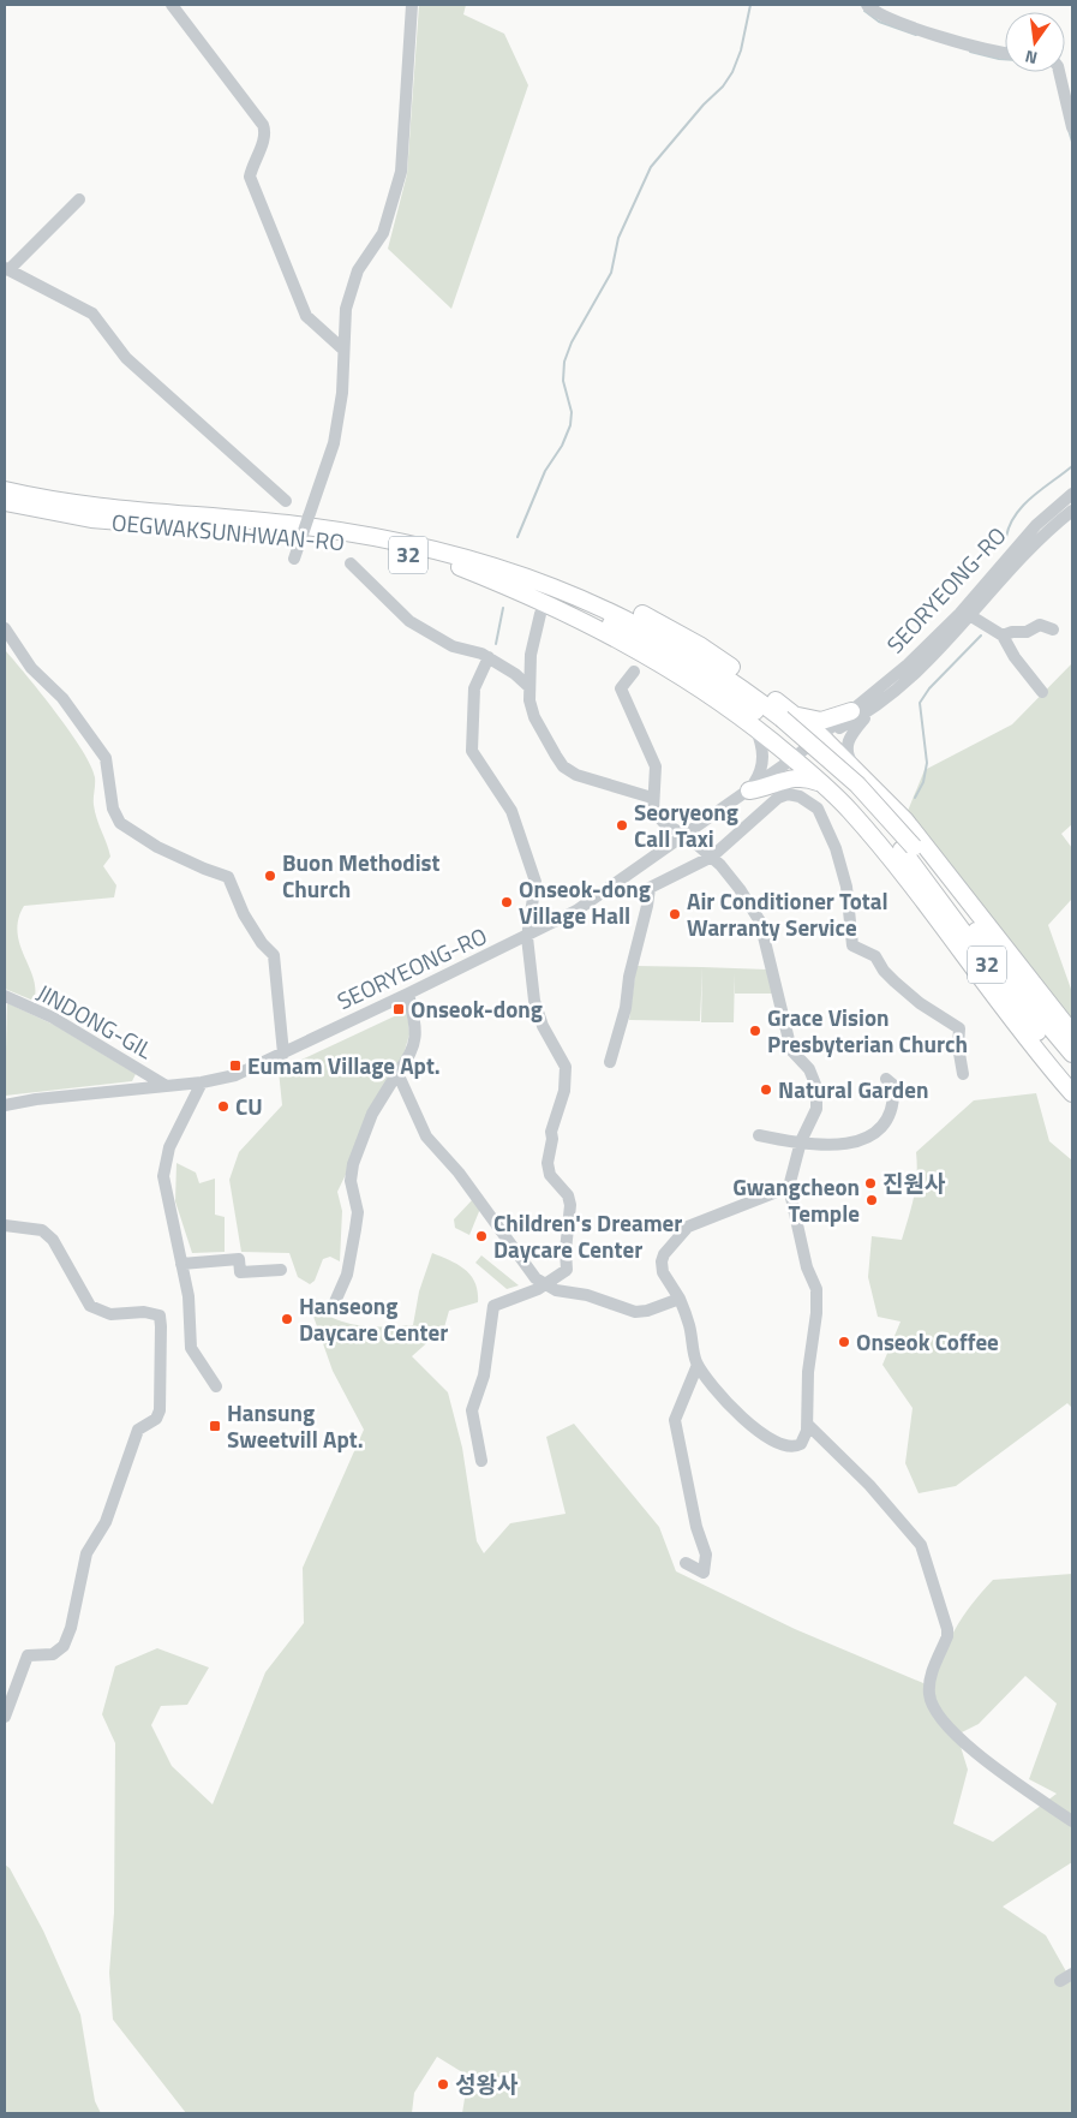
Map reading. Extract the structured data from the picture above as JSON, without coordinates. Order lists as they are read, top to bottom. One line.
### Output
{"streets":{"highway":["OEGWAKSUNHWAN-RO","32"],"street":["SEORYEONG-RO","JINDONG-GIL"]},"crossings":[["SEORYEONG-RO","JINDONG-GIL"]],"places":{"other":["Seoryeong Call Taxi","Buon Methodist Church","Onseok-dong Village Hall","Air Conditioner Total Warranty Service","Grace Vision Presbyterian Church","Natural Garden","CU","진원사","Gwangcheon Temple","Children's Dreamer Daycare Center","Hanseong Daycare Center","Onseok Coffee","성왕사"],"transit":["Onseok-dong","Eumam Village Apt.","Hansung Sweetvill Apt."]},"north":"bottom"}
